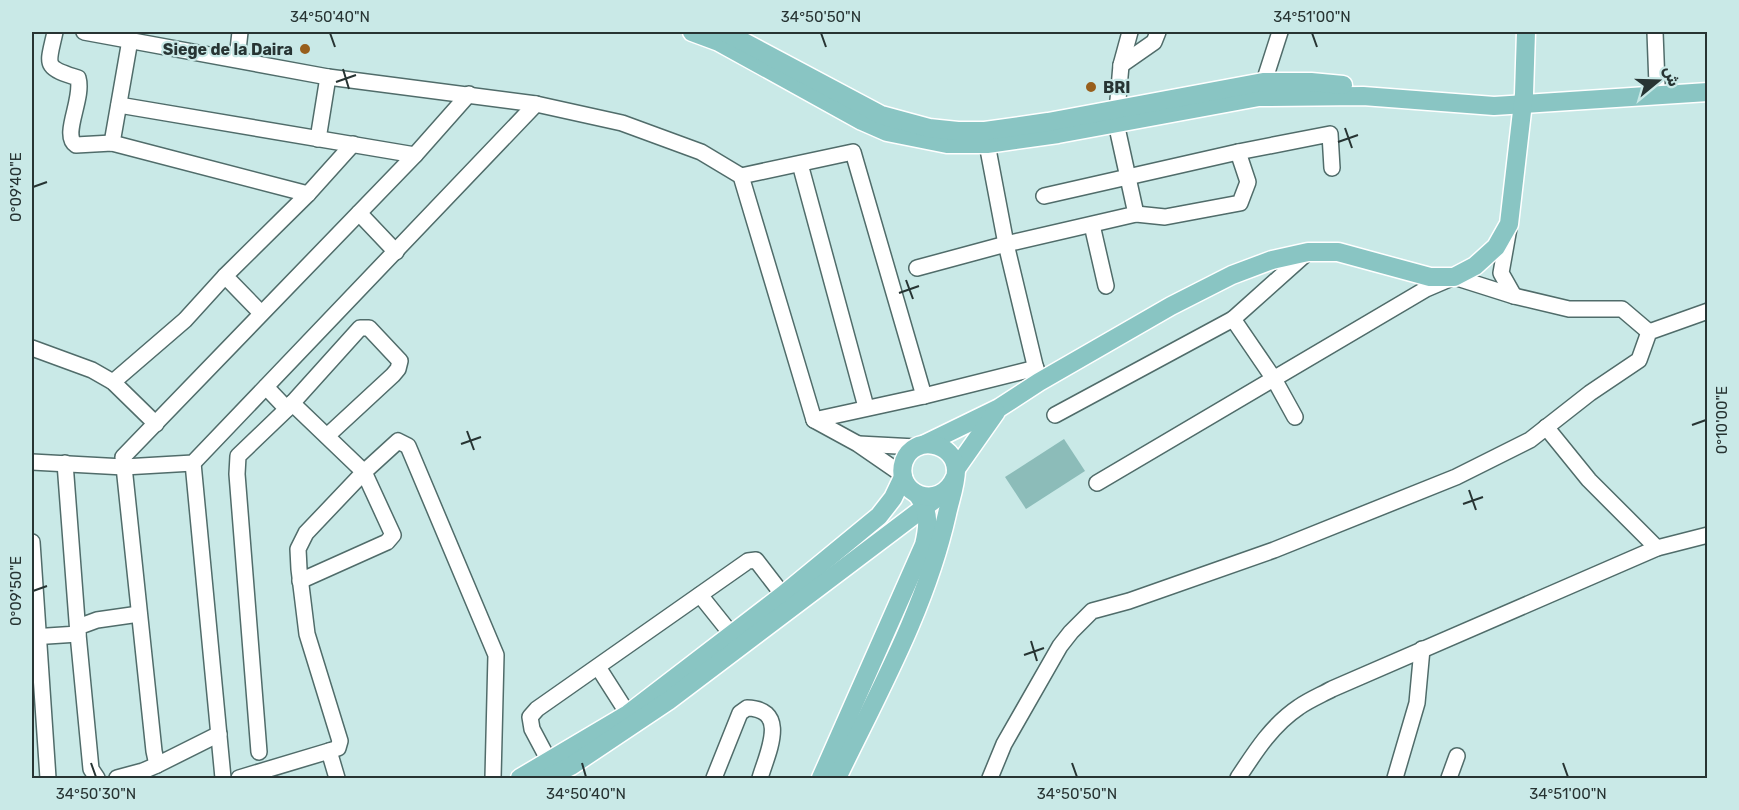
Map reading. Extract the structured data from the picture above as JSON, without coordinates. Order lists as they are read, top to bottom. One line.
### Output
{"places":["Siege de la Daira","BRI"],"north":"right","coordinates":["34°50'40\"N","34°50'50\"N","34°51'00\"N","0°09'40\"E","0°10'00\"E","0°09'50\"E","34°50'30\"N"]}
